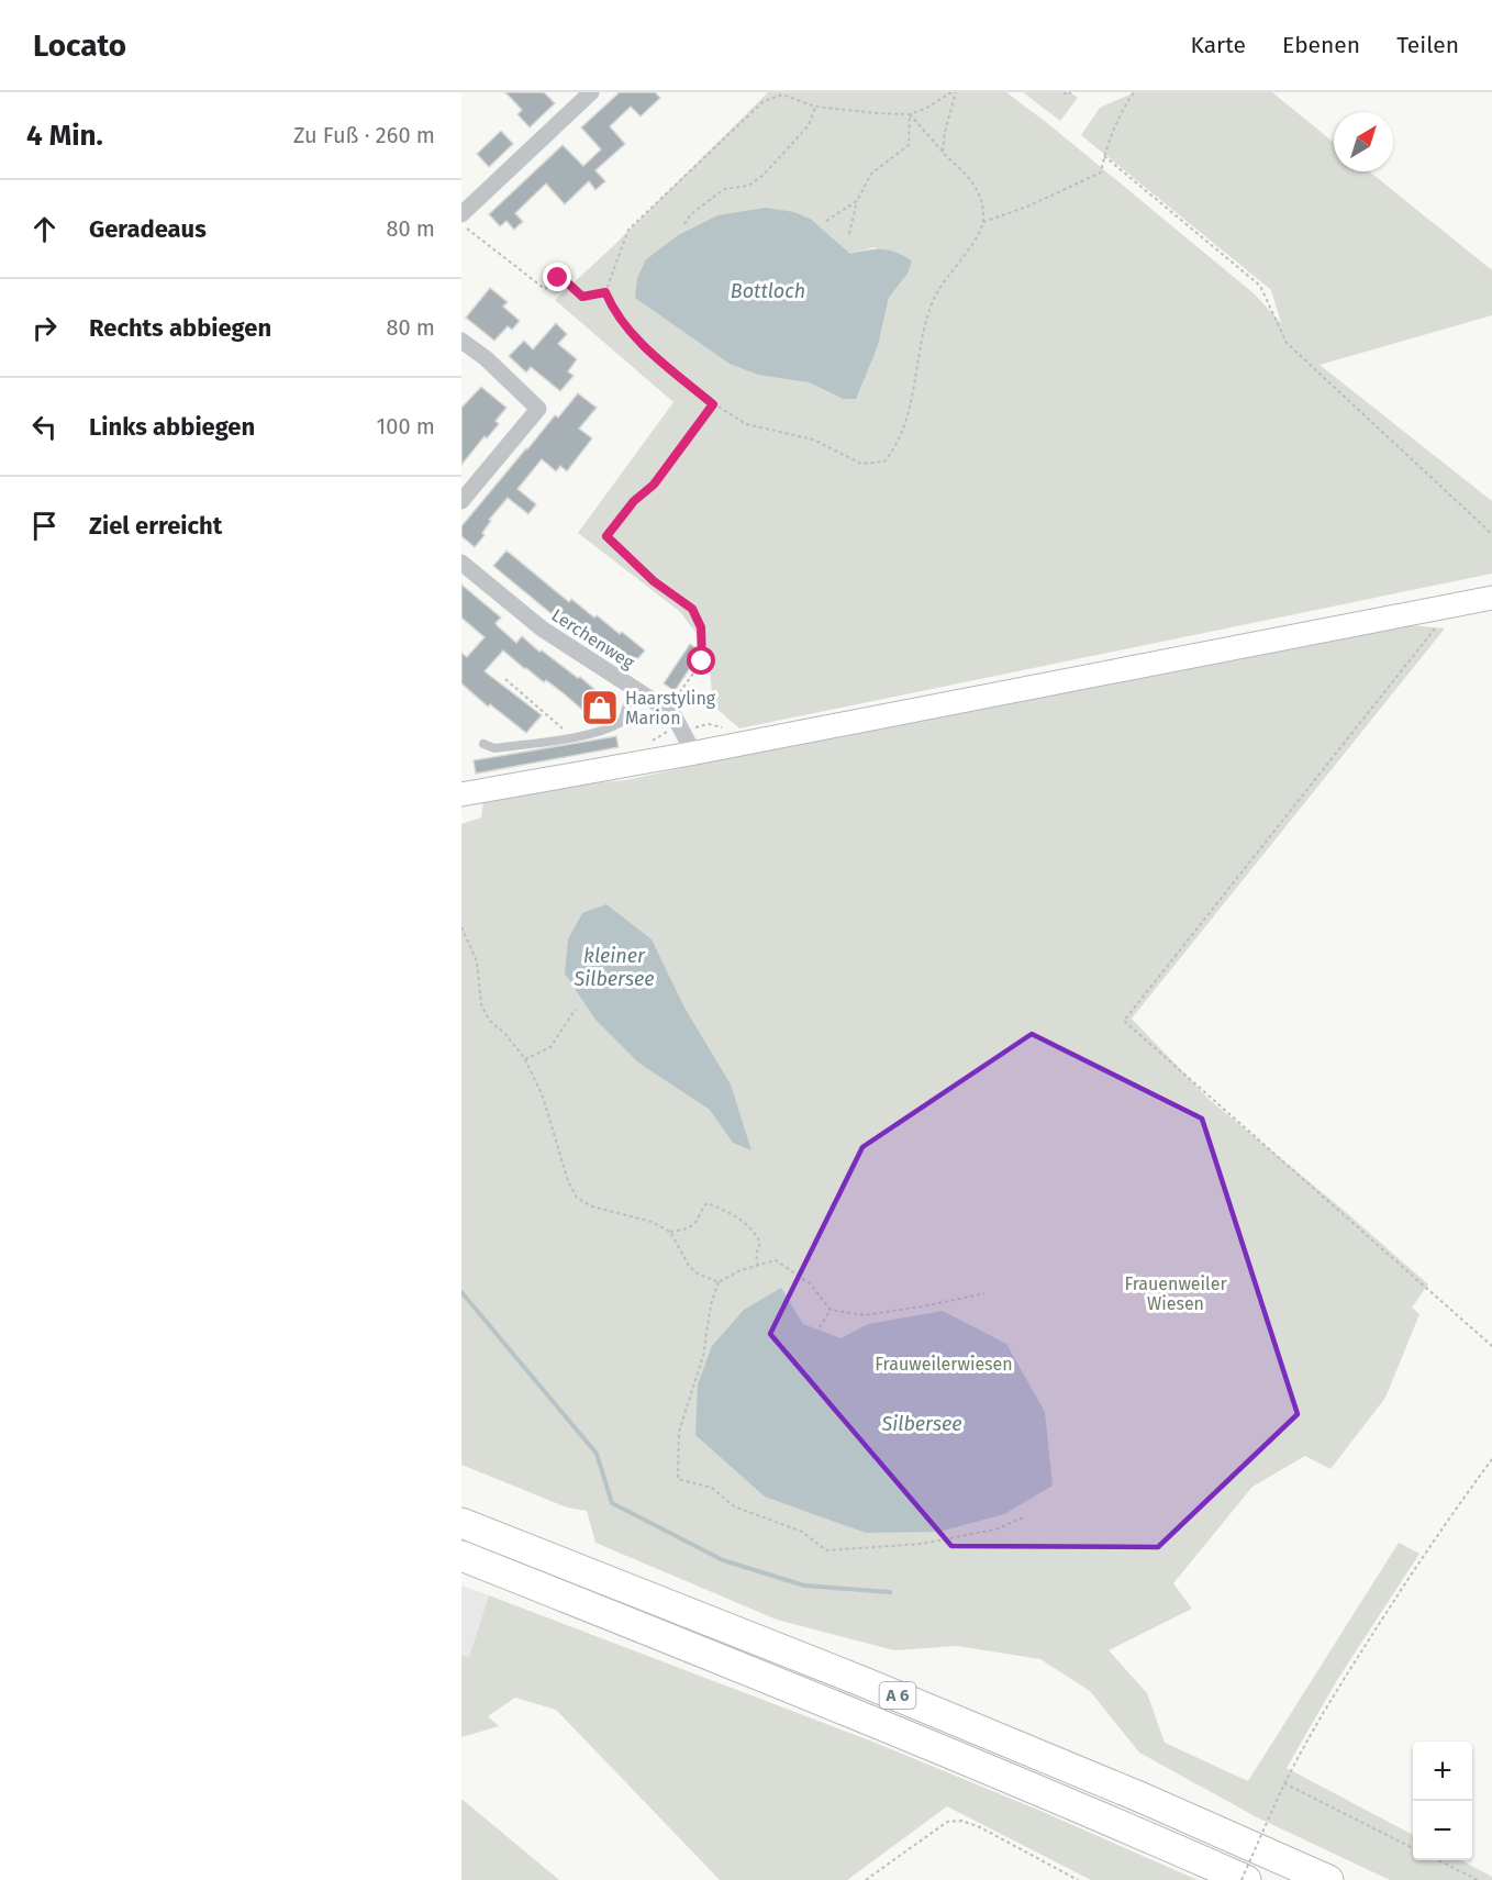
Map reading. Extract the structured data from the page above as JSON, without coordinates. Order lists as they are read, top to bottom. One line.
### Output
{"streets":{"highway":["A 6"],"street":["Lerchenweg"]},"water":["Bottloch","kleiner Silbersee","Silbersee"],"parks":["Frauenweiler Wiesen","Frauweilerwiesen"],"places":{"shop":["Haarstyling Marion"]},"north":"top right","page":{"header":"Locato","nav":["Karte","Ebenen","Teilen"],"heading":["4 Min.","Zu Fuß · 260 m"],"list":[["Geradeaus","80 m"],["Rechts abbiegen","80 m"],["Links abbiegen","100 m"],"Ziel erreicht"],"map_buttons":["+","−"]}}
